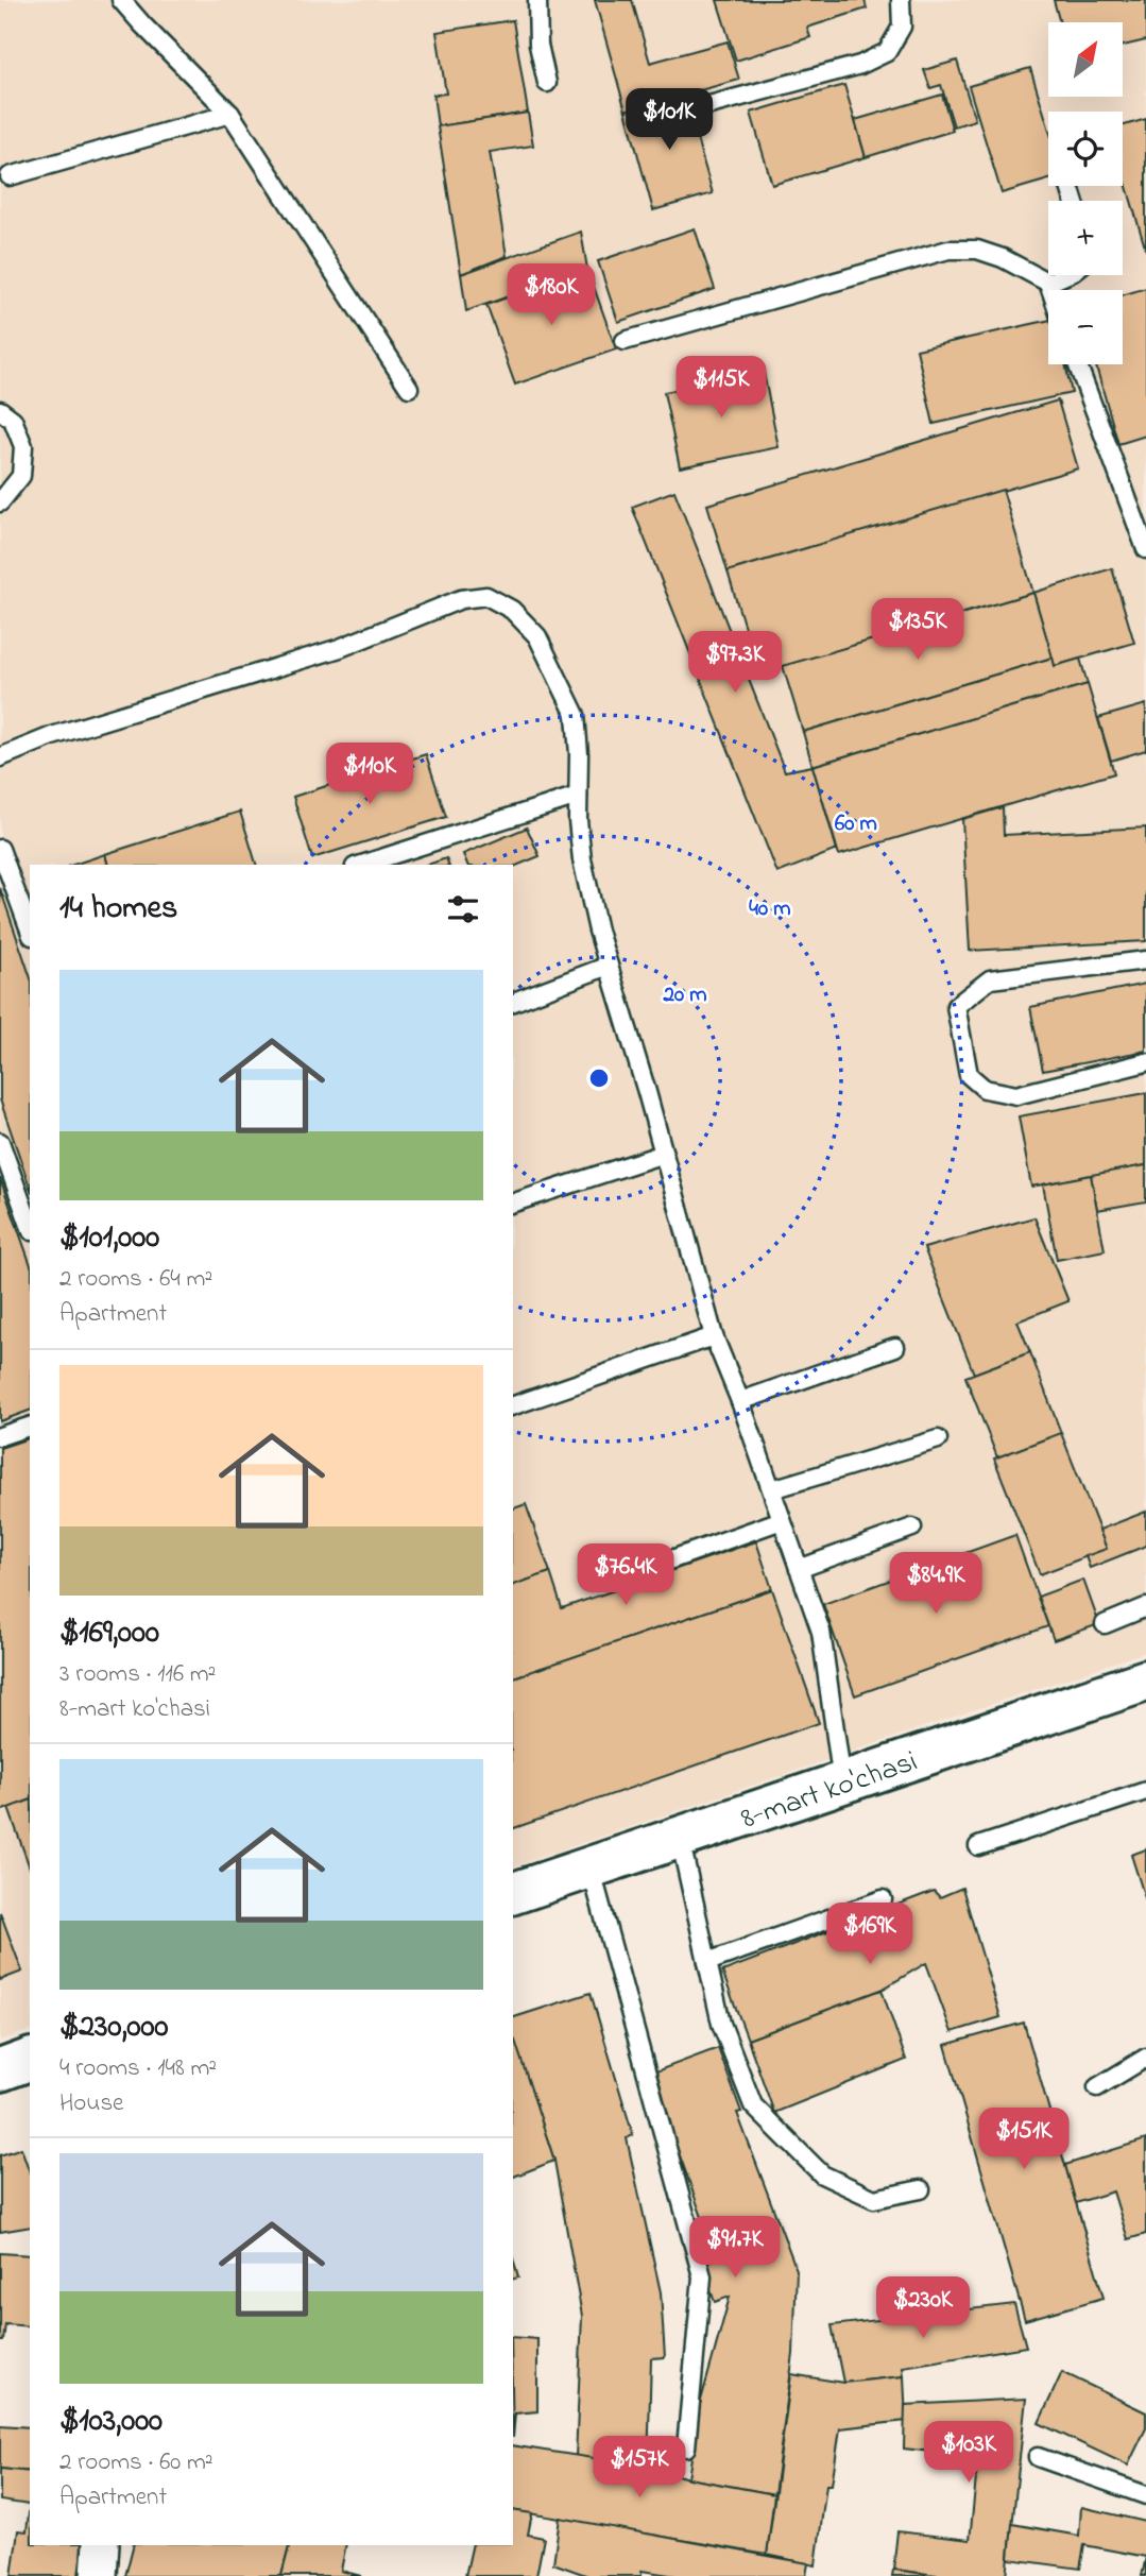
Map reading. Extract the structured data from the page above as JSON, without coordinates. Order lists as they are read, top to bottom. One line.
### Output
{"streets":{"street":["8-mart ko'chasi"]},"north":"top right","page":{"map_buttons":["+","−"],"price":["$101K","$180K","$115K","$135K","$97.3K","$110K","$76.4K","$84.9K","$169K","$151K","$91.7K","$230K","$103K","$157K"],"heading":"14 homes","list":[{"name":"$101,000","note":"2 rooms · 64 m² · Apartment"},{"name":"$169,000","note":"3 rooms · 116 m² · 8-mart ko'chasi"},{"name":"$230,000","note":"4 rooms · 148 m² · House"},{"name":"$103,000","note":"2 rooms · 60 m² · Apartment"}]},"rings":["60 m","40 m","20 m"]}
